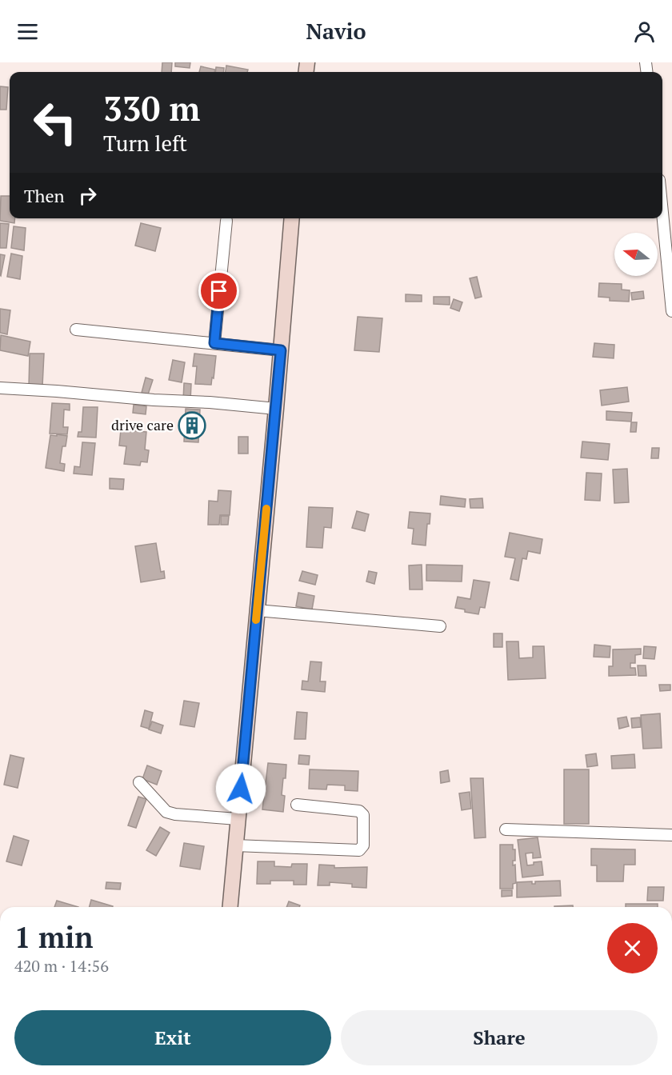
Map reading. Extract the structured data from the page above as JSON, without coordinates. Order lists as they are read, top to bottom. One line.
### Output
{"places":{"building":["drive care"]},"north":"left","page":{"header":"Navio","turn":["330 m","Turn left"],"then":"Then","heading":["1 min","420 m · 14:56"],"buttons":["Exit","Share"]}}
